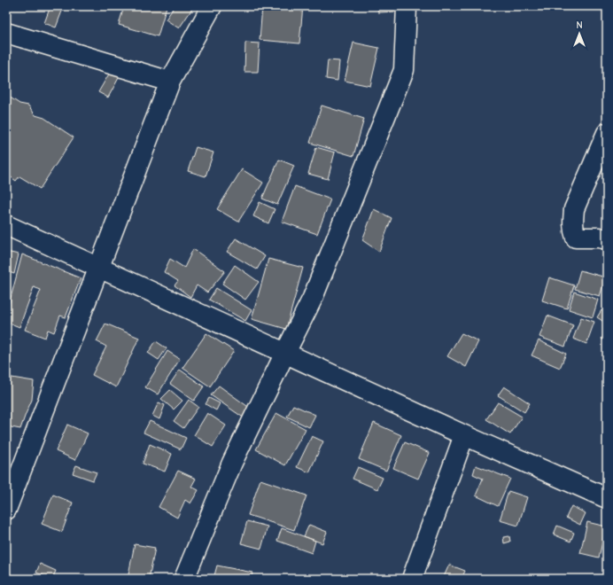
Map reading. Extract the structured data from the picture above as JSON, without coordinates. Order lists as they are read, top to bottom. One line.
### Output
{"north":"top"}
